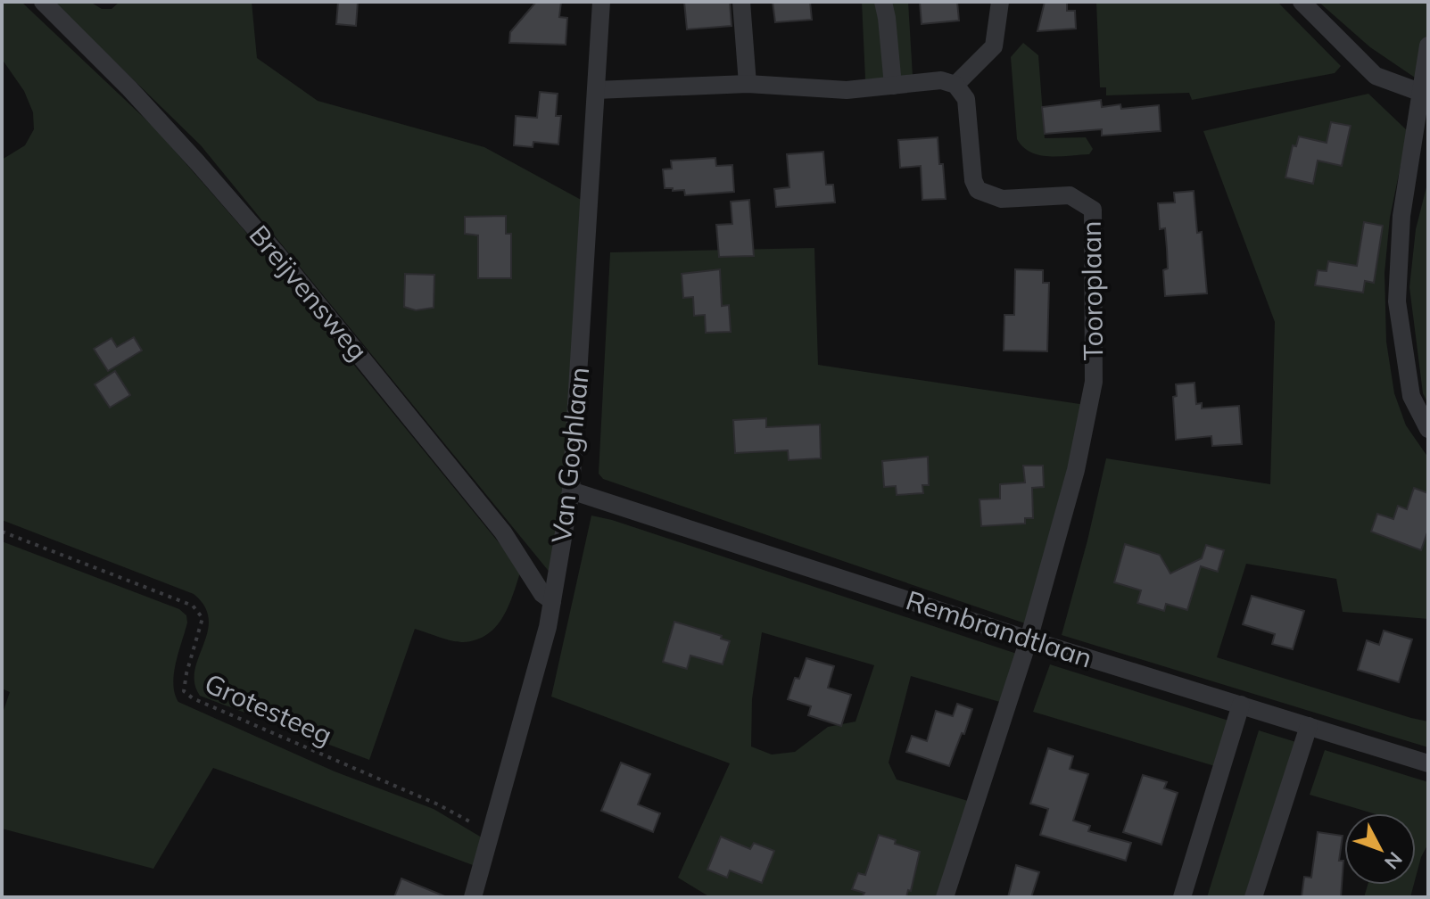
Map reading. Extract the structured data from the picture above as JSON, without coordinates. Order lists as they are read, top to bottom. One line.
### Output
{"streets":{"street":["Tooroplaan","Breijvensweg","Van Goghlaan","Rembrandtlaan"],"path":["Grotesteeg"]},"crossings":[["Tooroplaan","Rembrandtlaan"],["Breijvensweg","Van Goghlaan"],["Van Goghlaan","Rembrandtlaan"],["Van Goghlaan","Grotesteeg"]],"north":"bottom right"}
